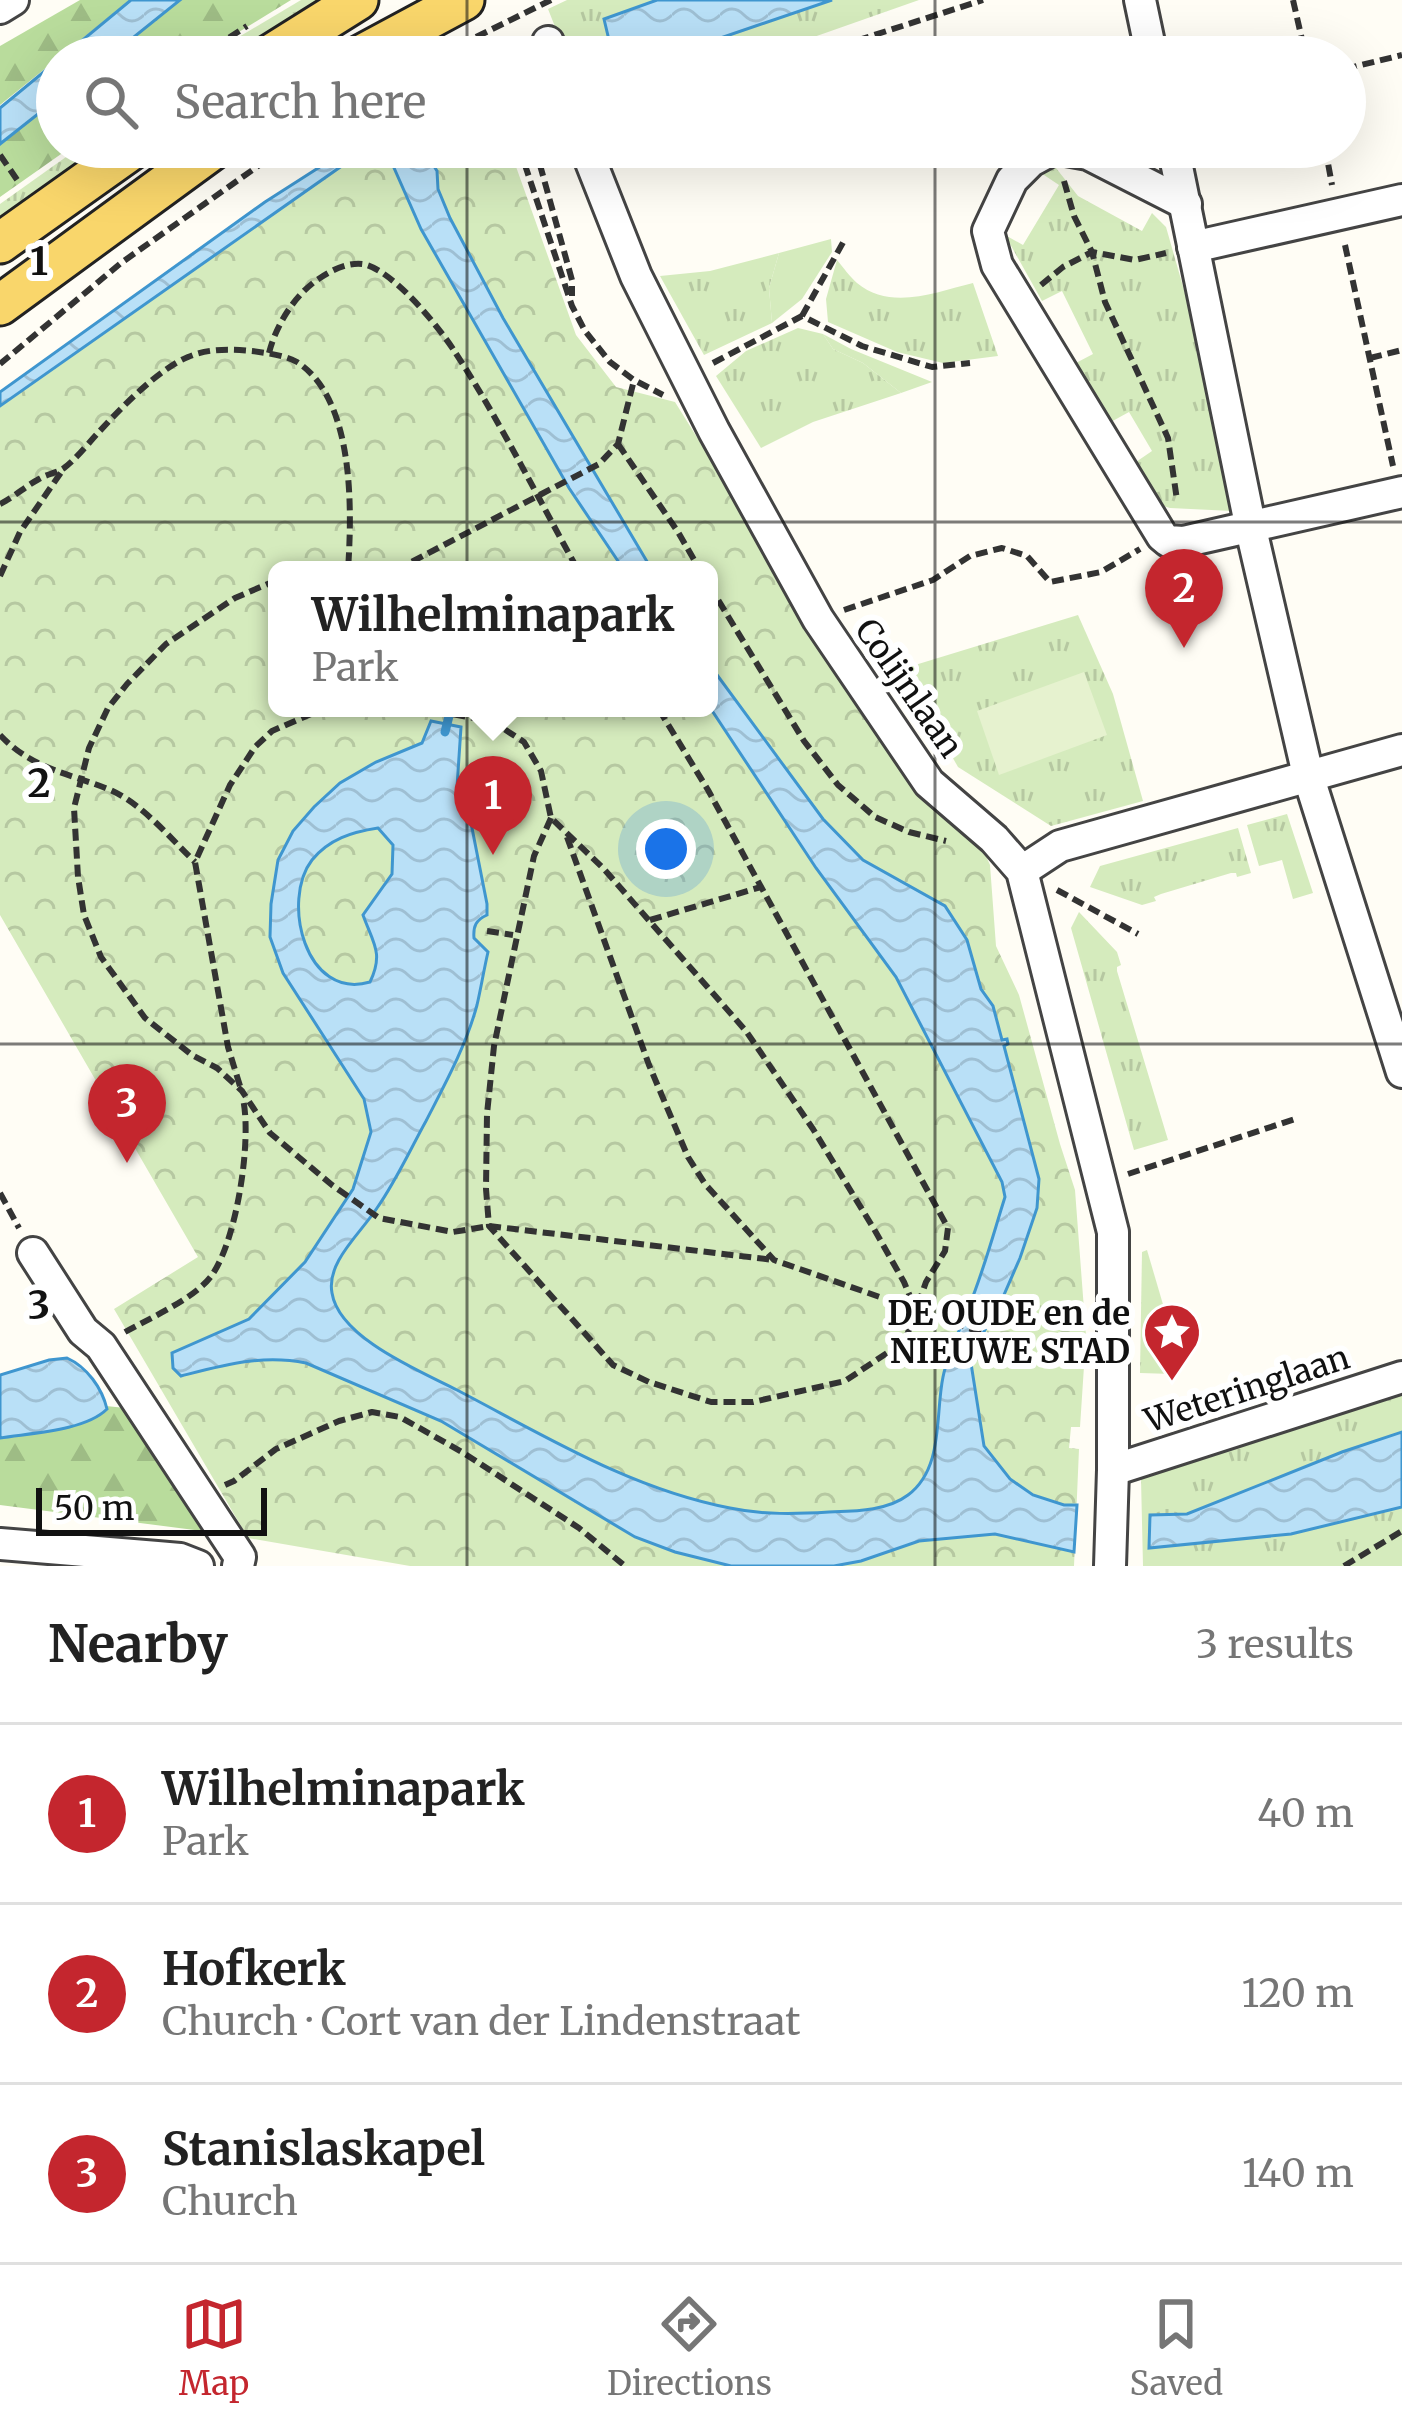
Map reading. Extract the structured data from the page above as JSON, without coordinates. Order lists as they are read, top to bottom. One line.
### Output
{"streets":{"street":["Colijnlaan","Weteringlaan"]},"crossings":[["Colijnlaan","Weteringlaan"]],"places":{"place":["DE OUDE en de NIEUWE STAD"]},"scale_bar":"50 m","page":{"search":"Search here","pins":["2","1","3"],"popup":["Wilhelminapark","Park"],"scale":"50 m","heading":["Nearby","3 results"],"list":[{"mark":"1","name":"Wilhelminapark","note":"Park","value":"40 m"},{"mark":"2","name":"Hofkerk","note":"Church · Cort van der Lindenstraat","value":"120 m"},{"mark":"3","name":"Stanislaskapel","note":"Church","value":"140 m"}],"nav":["Map","Directions","Saved"]},"grid":{"rows":["1","2","3"]}}
